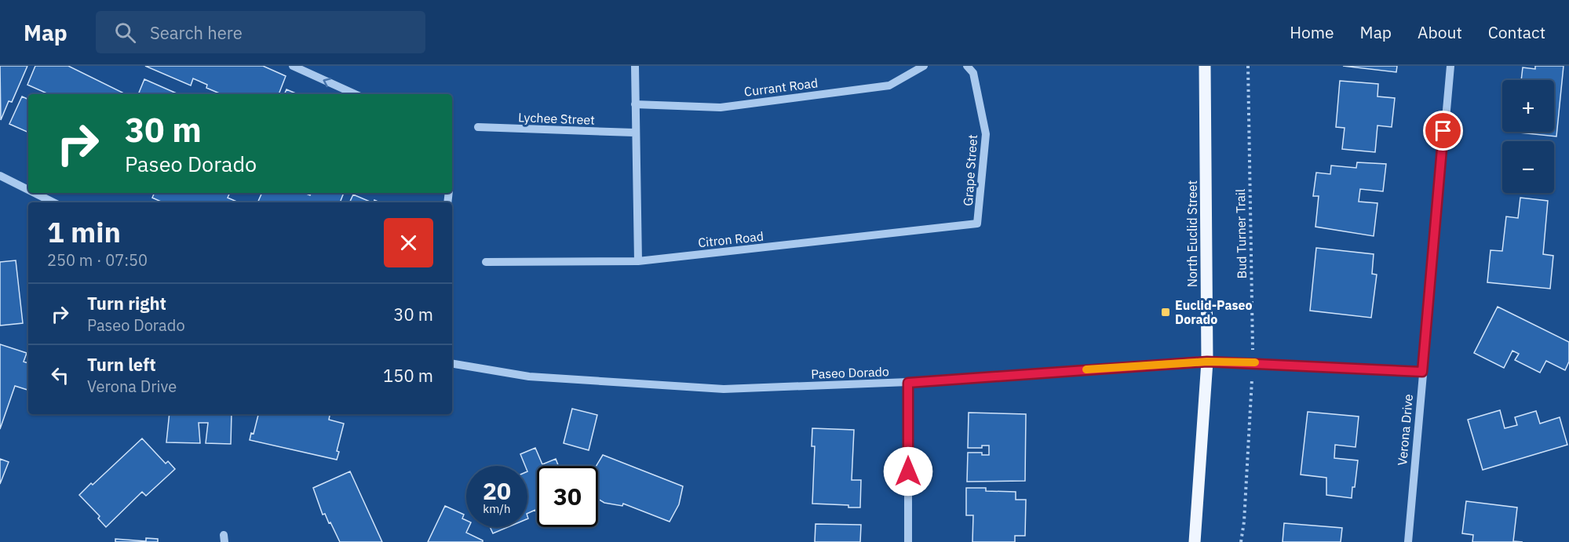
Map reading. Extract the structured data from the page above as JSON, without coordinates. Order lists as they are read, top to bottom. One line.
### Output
{"streets":{"main road":["North Euclid Street"],"street":["Currant Road","Lychee Street","Grape Street","Citron Road","Paseo Dorado","Verona Drive"],"path":["Bud Turner Trail"]},"crossings":[["Grape Street","Citron Road"],["North Euclid Street","Paseo Dorado"],["Bud Turner Trail","Paseo Dorado"],["Paseo Dorado","Verona Drive"]],"places":{"transit":["Euclid-Paseo Dorado"]},"page":{"header":"Map","search":"Search here","nav":["Home","Map","About","Contact"],"map_buttons":["+","−"],"turn":["30 m","Paseo Dorado"],"heading":["1 min","250 m · 07:50"],"list":[{"name":"Turn right","note":"Paseo Dorado","value":"30 m"},{"name":"Turn left","note":"Verona Drive","value":"150 m"}],"speed":"20 km/h","limit":"30"}}
